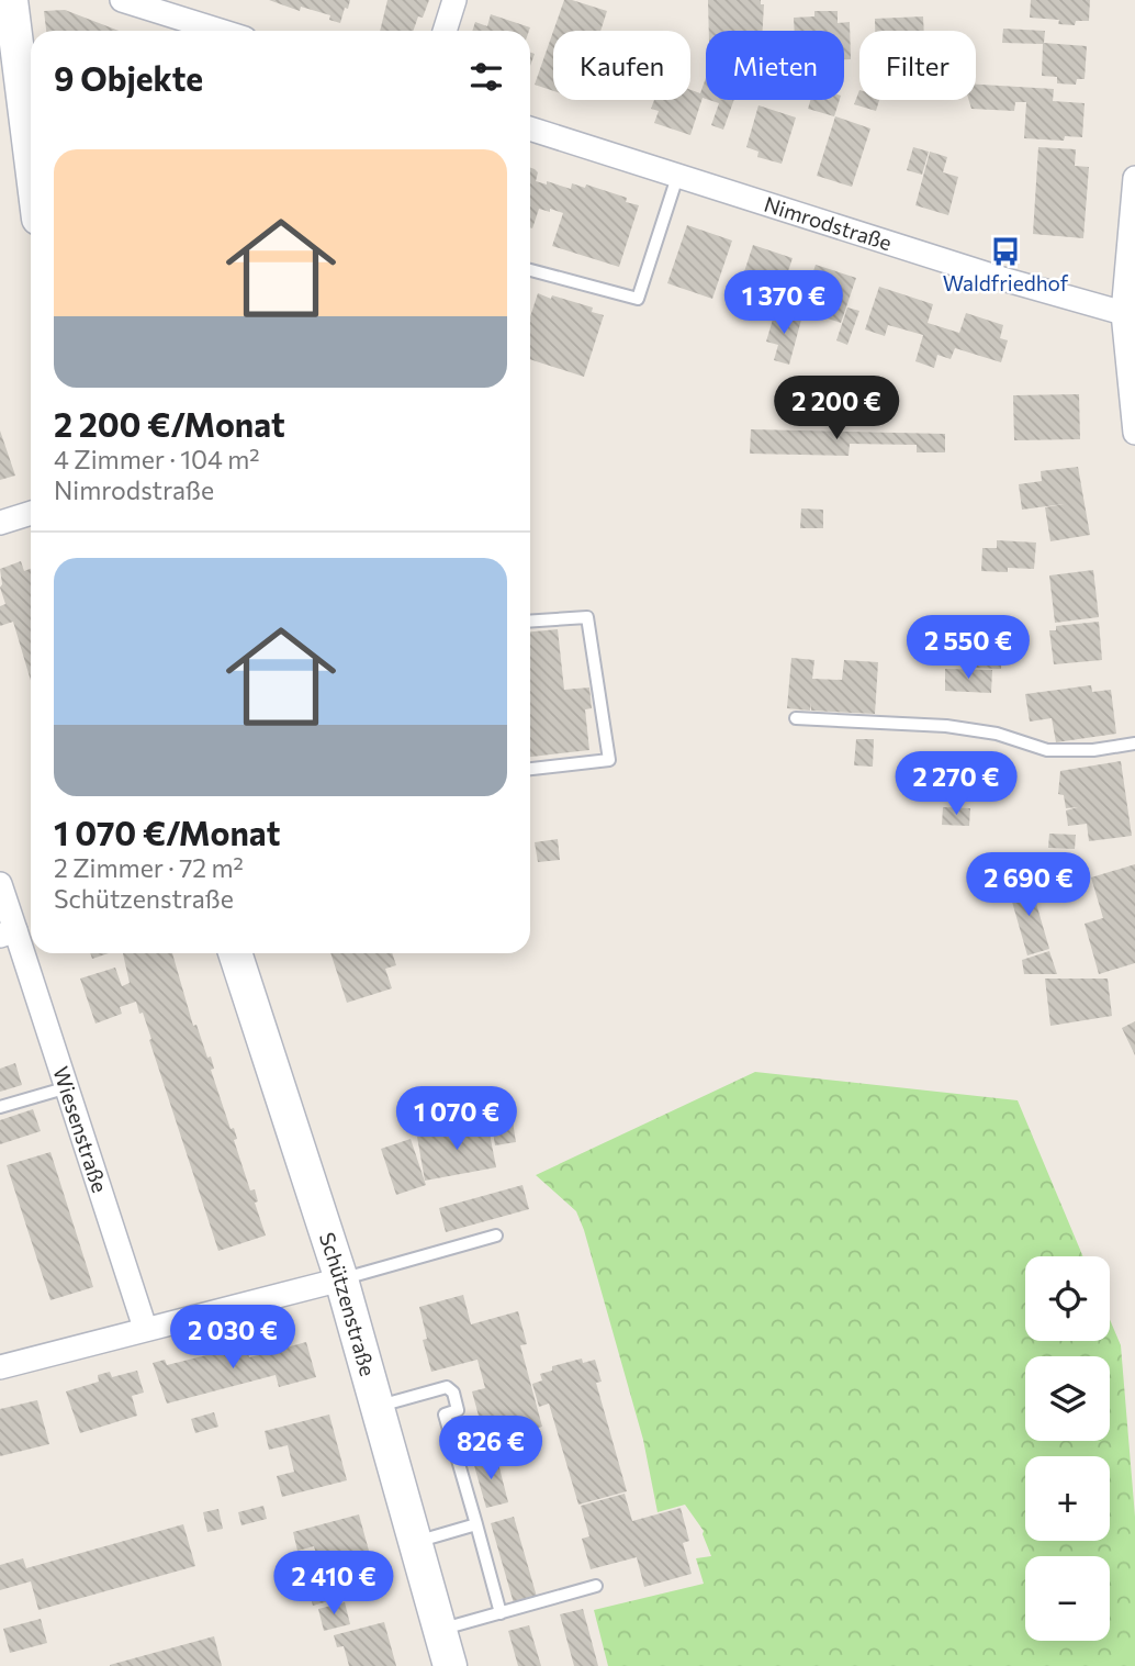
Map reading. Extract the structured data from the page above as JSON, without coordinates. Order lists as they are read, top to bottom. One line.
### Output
{"streets":{"main road":["Schützenstraße"],"street":["Nimrodstraße","Wiesenstraße"]},"places":{"bus stop":["Waldfriedhof"]},"page":{"chip":["Kaufen","Mieten","Filter"],"heading":"9 Objekte","list":[{"name":"2 200 €/Monat","note":"4 Zimmer · 104 m² · Nimrodstraße"},{"name":"1 070 €/Monat","note":"2 Zimmer · 72 m² · Schützenstraße"}],"price":["1 370 €","2 200 €","2 550 €","2 270 €","2 690 €","1 070 €","2 030 €","826 €","2 410 €"],"map_buttons":["+","−"]}}
